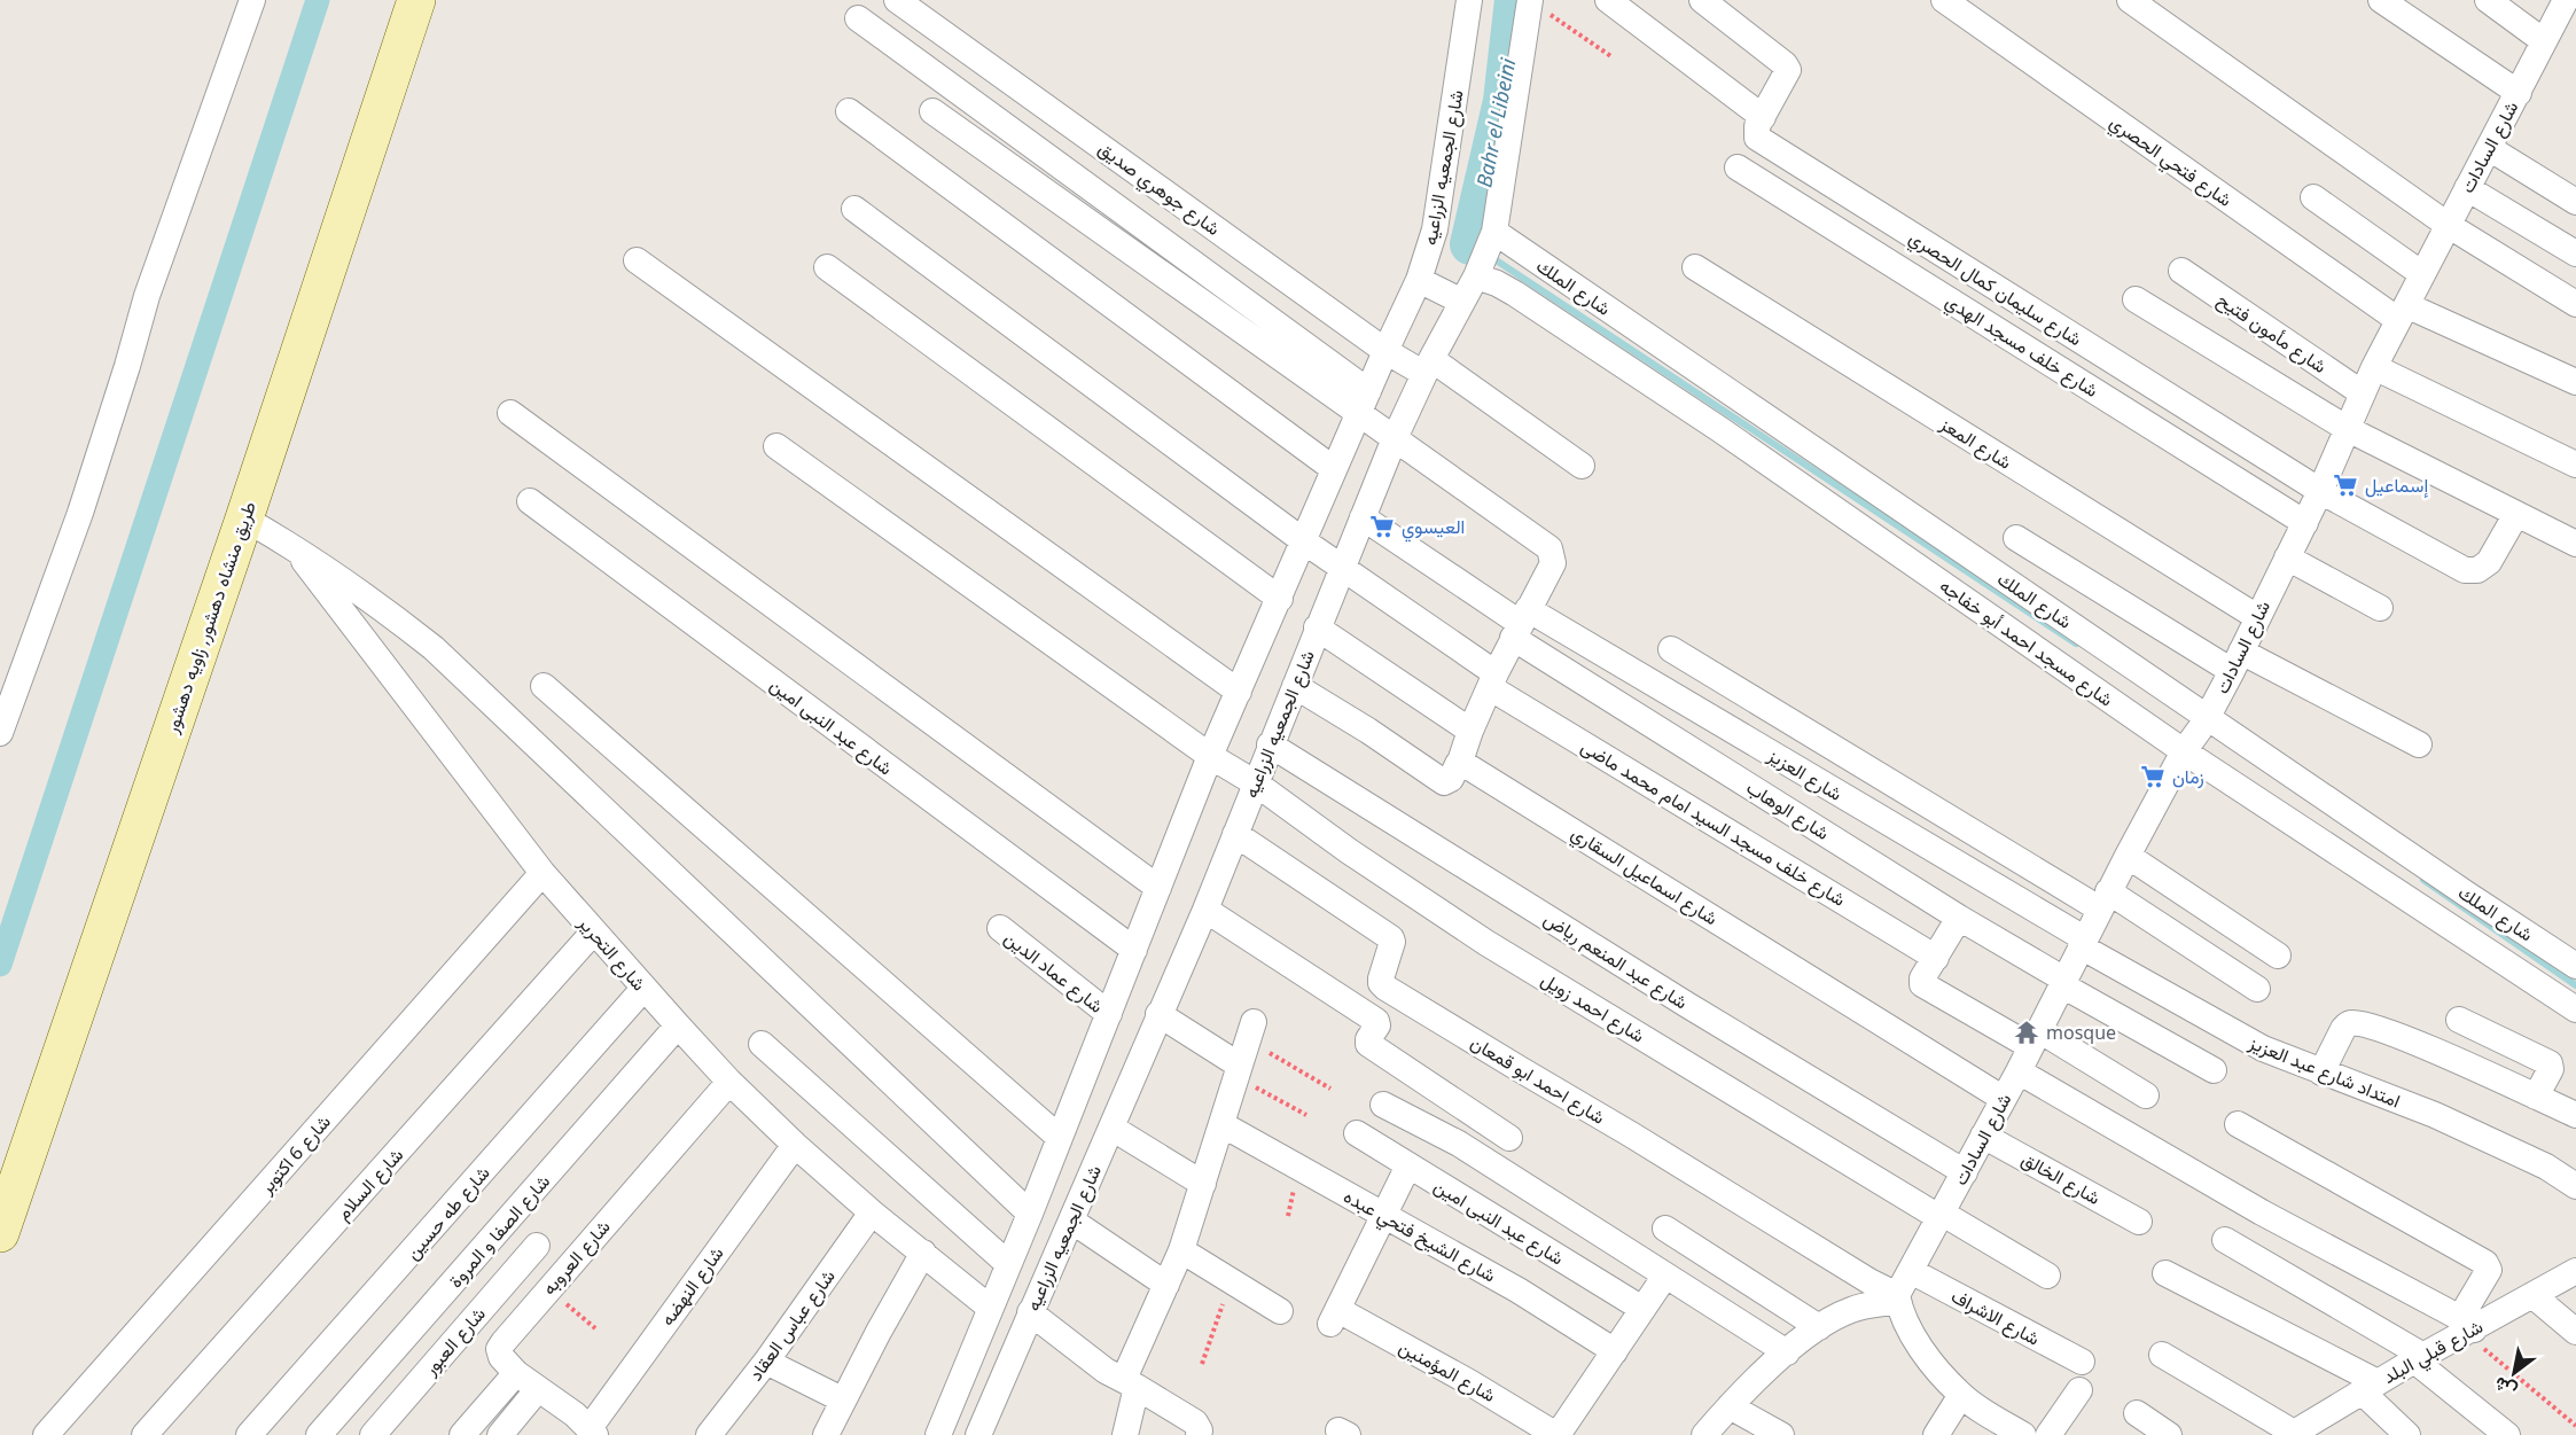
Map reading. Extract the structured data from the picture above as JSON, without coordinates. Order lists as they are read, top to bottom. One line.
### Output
{"streets":{"street":["شارع السادات","شارع فتحي الحصري","شارع الجمعيه الزراعيه","شارع جوهري صديق","شارع الملك","شارع سليمان كمال الحصري","شارع مأمون فتيح","شارع خلف مسجد الهدي","شارع المعز","طريق منشاه دهشور, زاويه دهشور","شارع مسجد احمد أبو خفاجه","شارع عبد النبى امين","شارع العزيز","شارع الوهاب","شارع خلف مسجد السيد امام محمد ماضى","شارع اسماعيل السقاري","شارع التحرير","شارع عبد المنعم رياض","شارع عماد الدين","شارع احمد زويل","امتداد شارع عبد العزيز","شارع احمد ابو قمعان","شارع 6 اكتوبر","شارع الخالق","شارع السلام","شارع طه حسين","شارع الصفا و المروة","شارع الشيخ فتحي عبده","شارع العروبه","شارع النهضه","شارع الاشراف","شارع عباس العقاد","شارع العبور","شارع قبلي البلد","شارع المؤمنين"]},"crossings":[["شارع السادات","شارع فتحي الحصري"],["شارع السادات","شارع الملك"],["شارع السادات","شارع سليمان كمال الحصري"],["شارع السادات","شارع مأمون فتيح"],["شارع السادات","شارع خلف مسجد الهدي"],["شارع السادات","شارع المعز"],["شارع السادات","شارع مسجد احمد أبو خفاجه"],["شارع السادات","شارع العزيز"],["شارع السادات","شارع الوهاب"],["شارع السادات","شارع اسماعيل السقاري"],["شارع السادات","شارع عبد المنعم رياض"],["شارع السادات","شارع احمد زويل"],["شارع السادات","امتداد شارع عبد العزيز"],["شارع السادات","شارع احمد ابو قمعان"],["شارع السادات","شارع الخالق"],["شارع السادات","شارع الاشراف"],["شارع الجمعيه الزراعيه","شارع جوهري صديق"],["شارع الجمعيه الزراعيه","شارع الملك"],["شارع الجمعيه الزراعيه","شارع مسجد احمد أبو خفاجه"],["شارع الجمعيه الزراعيه","شارع عبد النبى امين"],["شارع الجمعيه الزراعيه","شارع العزيز"],["شارع الجمعيه الزراعيه","شارع خلف مسجد السيد امام محمد ماضى"],["شارع الجمعيه الزراعيه","شارع التحرير"],["شارع الجمعيه الزراعيه","شارع عبد المنعم رياض"],["شارع الجمعيه الزراعيه","شارع عماد الدين"],["شارع الجمعيه الزراعيه","شارع احمد زويل"],["شارع الجمعيه الزراعيه","شارع احمد ابو قمعان"],["شارع العزيز","شارع الوهاب"],["شارع العزيز","امتداد شارع عبد العزيز"],["شارع التحرير","شارع 6 اكتوبر"],["شارع التحرير","شارع السلام"],["شارع التحرير","شارع طه حسين"],["شارع التحرير","شارع الصفا و المروة"],["شارع التحرير","شارع العروبه"],["شارع التحرير","شارع النهضه"],["شارع التحرير","شارع عباس العقاد"],["شارع احمد ابو قمعان","شارع الاشراف"],["شارع الشيخ فتحي عبده","شارع المؤمنين"]],"water":["Bahr el Libeini"],"places":{"supermarket":["إسماعيل","العيسوي","زمان"],"temple":["mosque"]},"north":"bottom left"}
